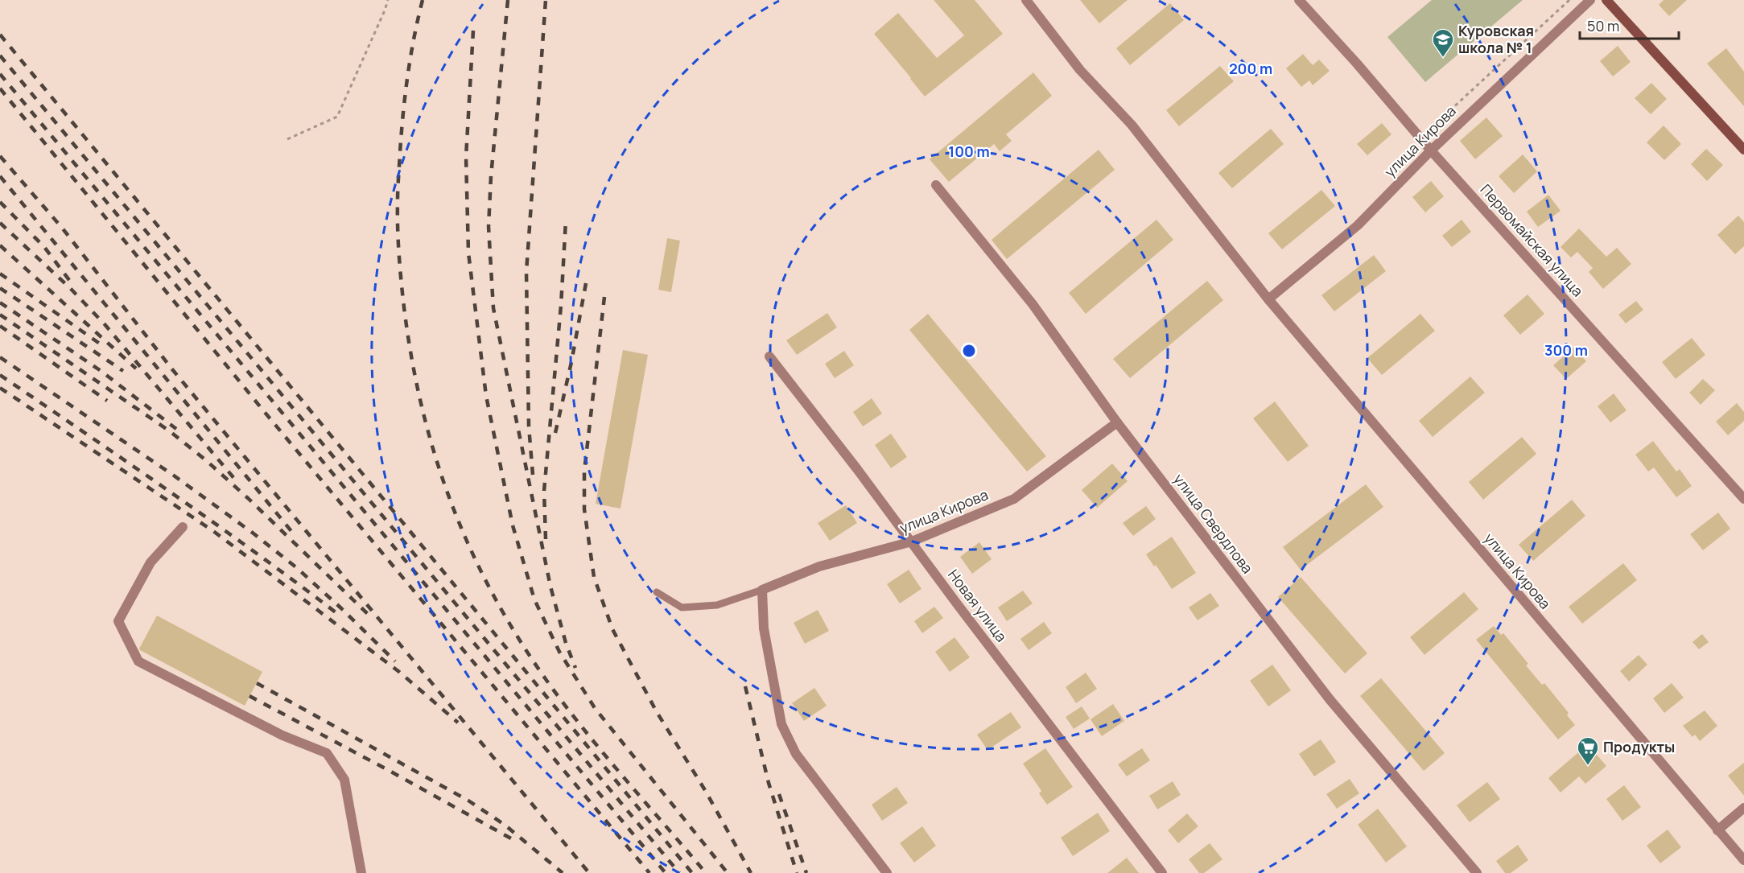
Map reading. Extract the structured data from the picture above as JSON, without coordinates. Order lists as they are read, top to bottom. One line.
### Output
{"streets":{"street":["улица Кирова","Первомайская улица","улица Свердлова","Новая улица"]},"crossings":[["улица Кирова","Первомайская улица"],["улица Кирова","улица Свердлова"],["улица Кирова","Новая улица"]],"places":{"school or university":["Куровская школа № 1"],"supermarket":["Продукты"]},"scale_bar":"50 m","rings":["200 m","100 m","300 m"]}
